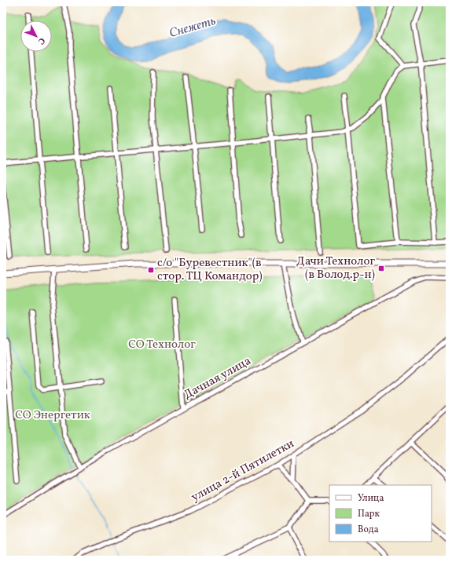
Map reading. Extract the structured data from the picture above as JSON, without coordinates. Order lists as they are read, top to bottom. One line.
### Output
{"streets":{"street":["Дачная улица","улица 2-й Пятилетки"]},"water":["Снежеть"],"parks":["СО Технолог","СО Энергетик"],"places":{"transit":["Дачи Технолог (в Волод.р-н)","с/о \"Буревестник\"(в стор. ТЦ Командор)"]},"legend":["Улица","Парк","Вода"],"north":"bottom right"}
